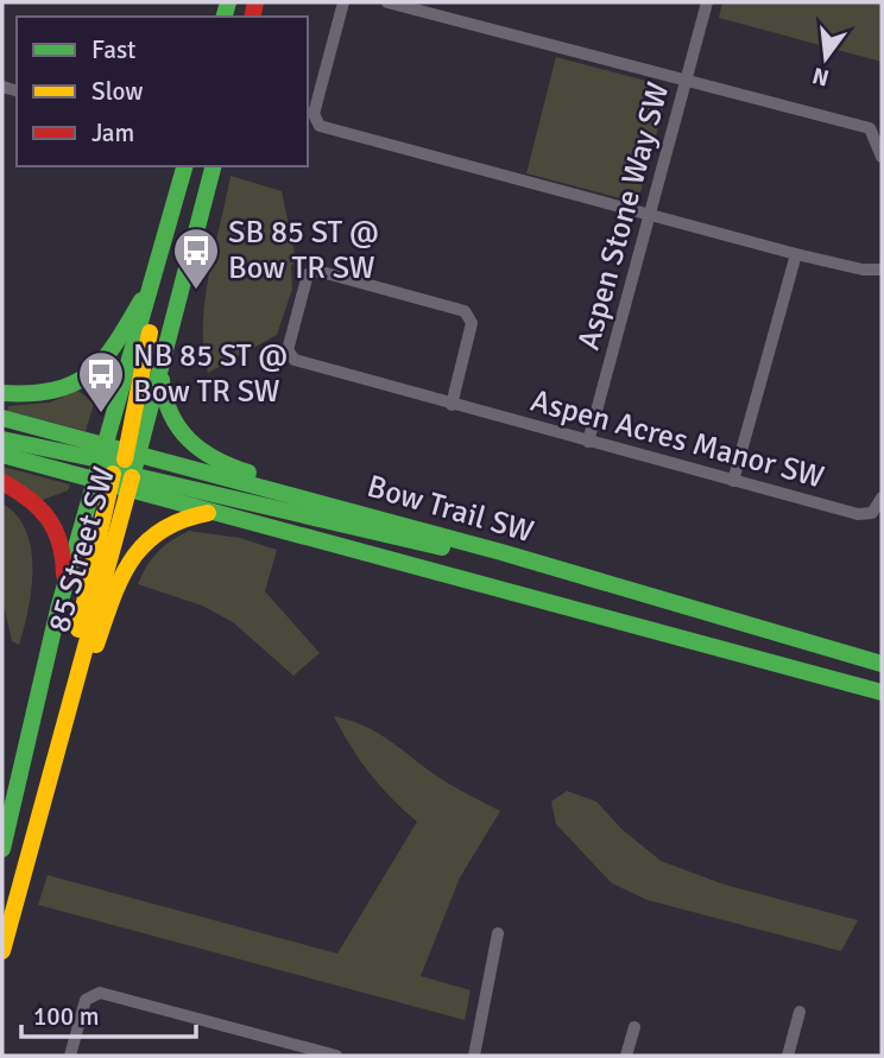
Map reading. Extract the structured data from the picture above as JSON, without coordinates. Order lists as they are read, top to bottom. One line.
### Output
{"streets":{"main road":["Bow Trail SW","85 Street SW"],"street":["Aspen Stone Way SW","Aspen Acres Manor SW"]},"crossings":[["Aspen Stone Way SW","Aspen Acres Manor SW"],["Bow Trail SW","85 Street SW"]],"places":{"bus stop":["SB 85 ST @ Bow TR SW","NB 85 ST @ Bow TR SW"]},"legend":["Fast","Slow","Jam"],"scale_bar":"100 m","north":"bottom"}
